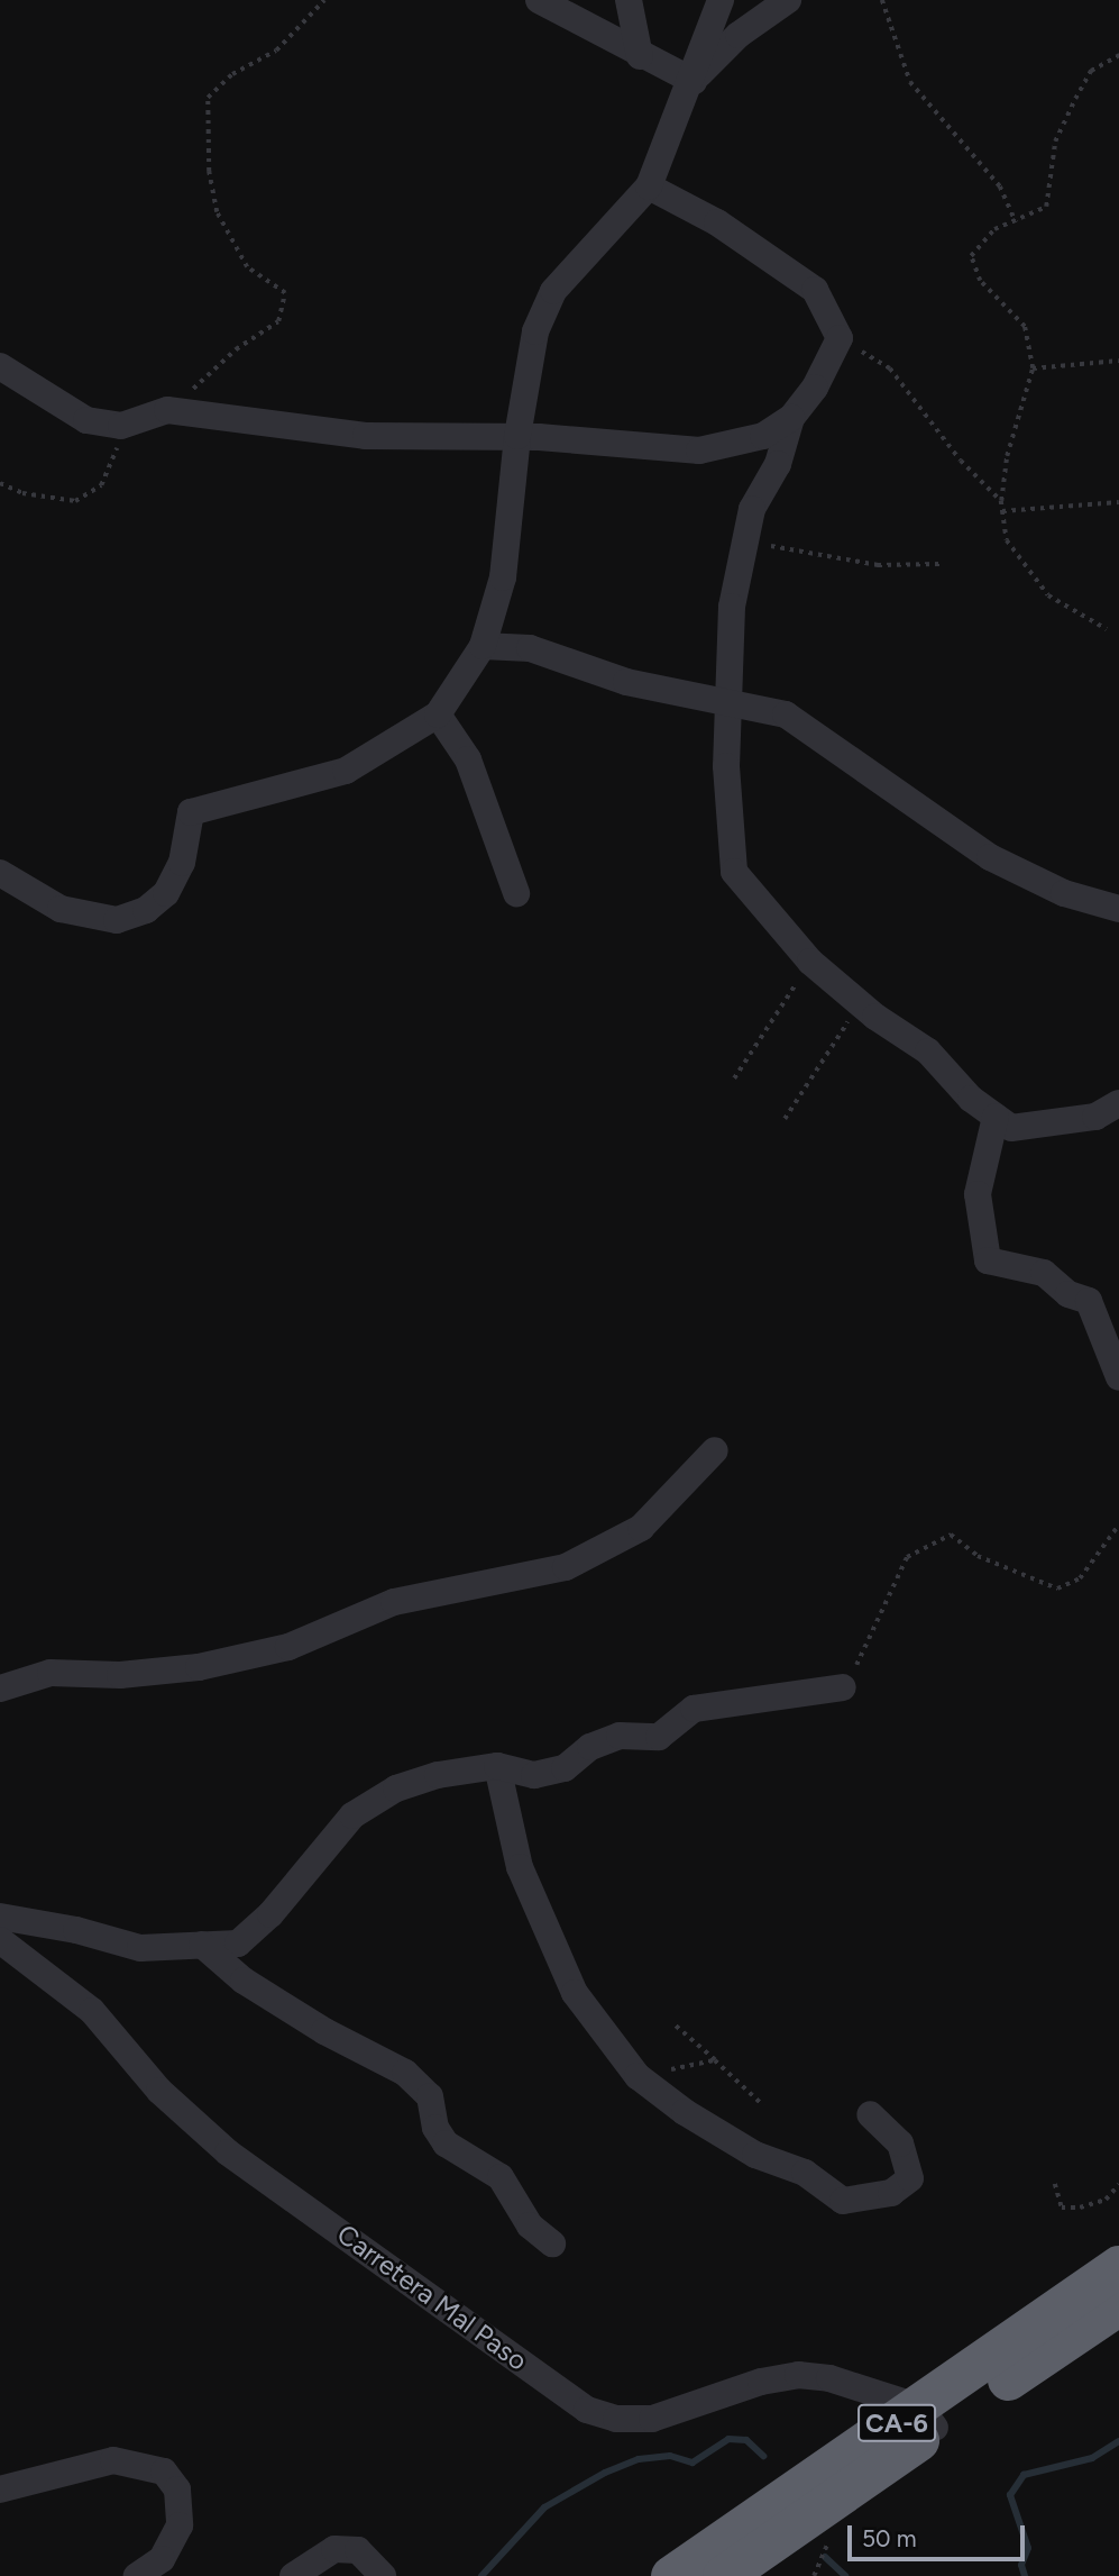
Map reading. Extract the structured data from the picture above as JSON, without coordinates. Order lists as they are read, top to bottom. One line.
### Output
{"streets":{"highway":["CA-6"],"street":["Carretera Mal Paso"]},"crossings":[["Carretera Mal Paso","CA-6"]],"scale_bar":"50 m"}
